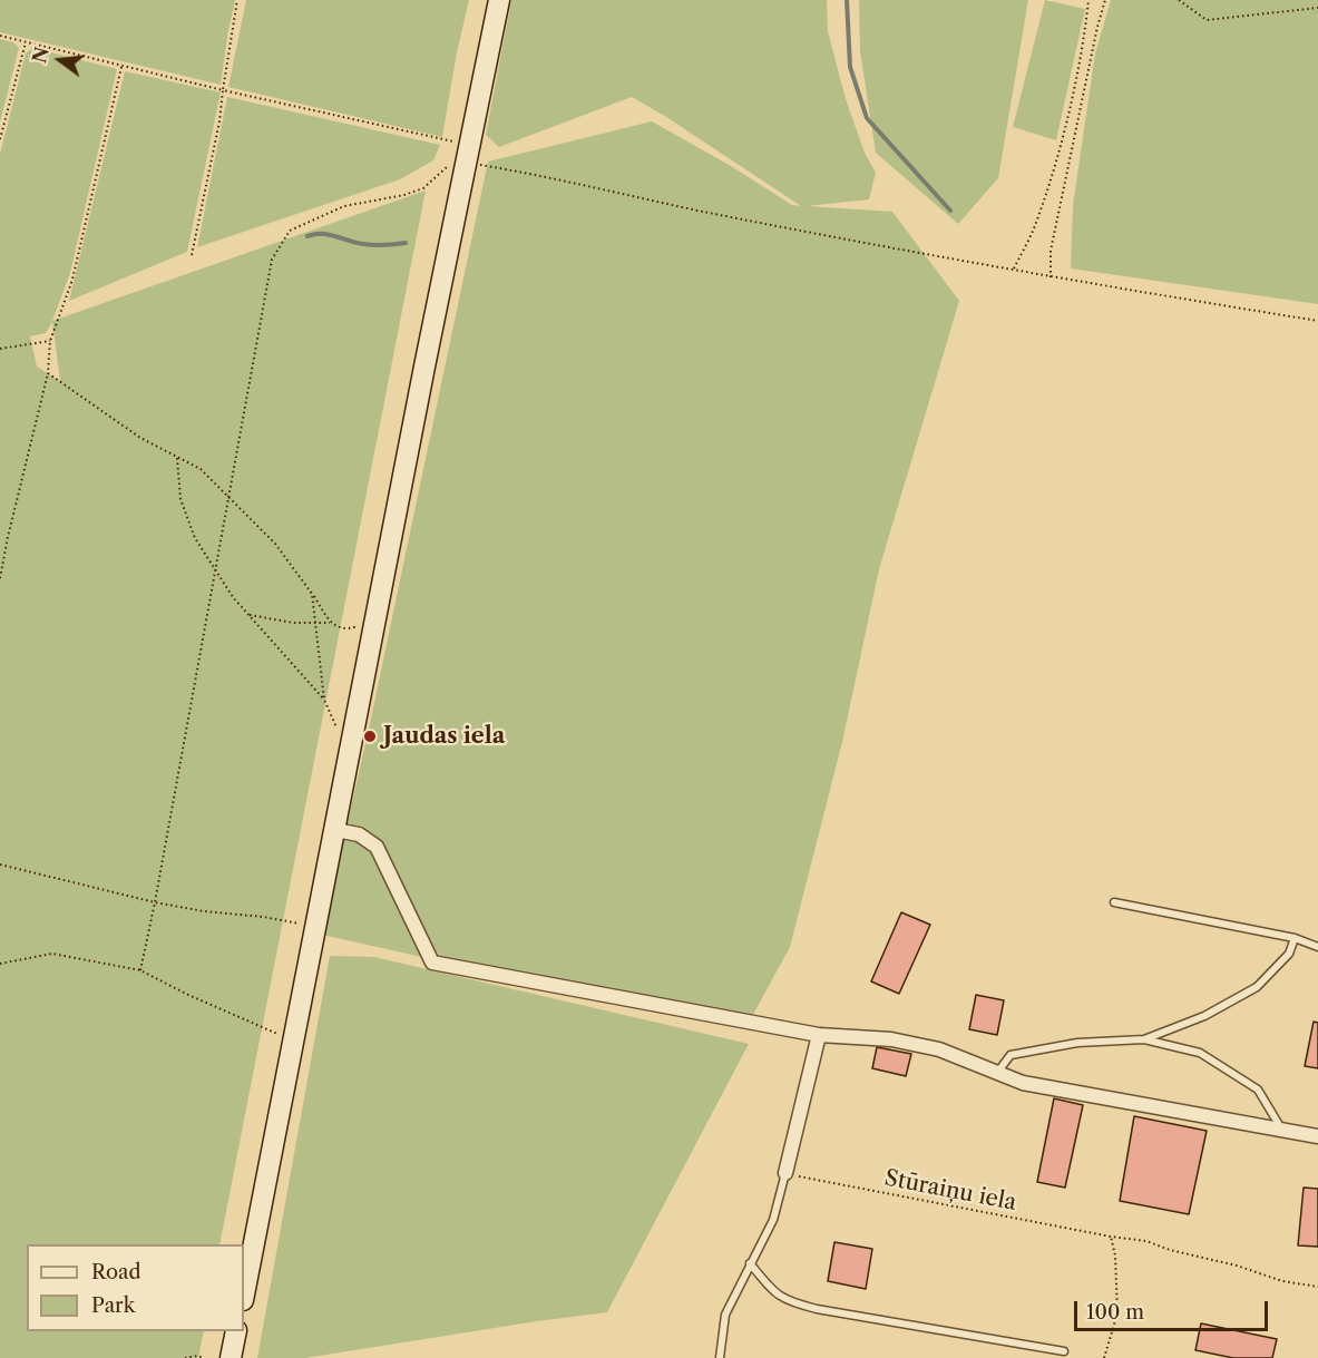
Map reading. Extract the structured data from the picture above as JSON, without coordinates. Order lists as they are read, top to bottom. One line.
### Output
{"streets":{"path":["Stūraiņu iela"]},"places":["Jaudas iela"],"legend":["Road","Park"],"scale_bar":"100 m","north":"left"}
